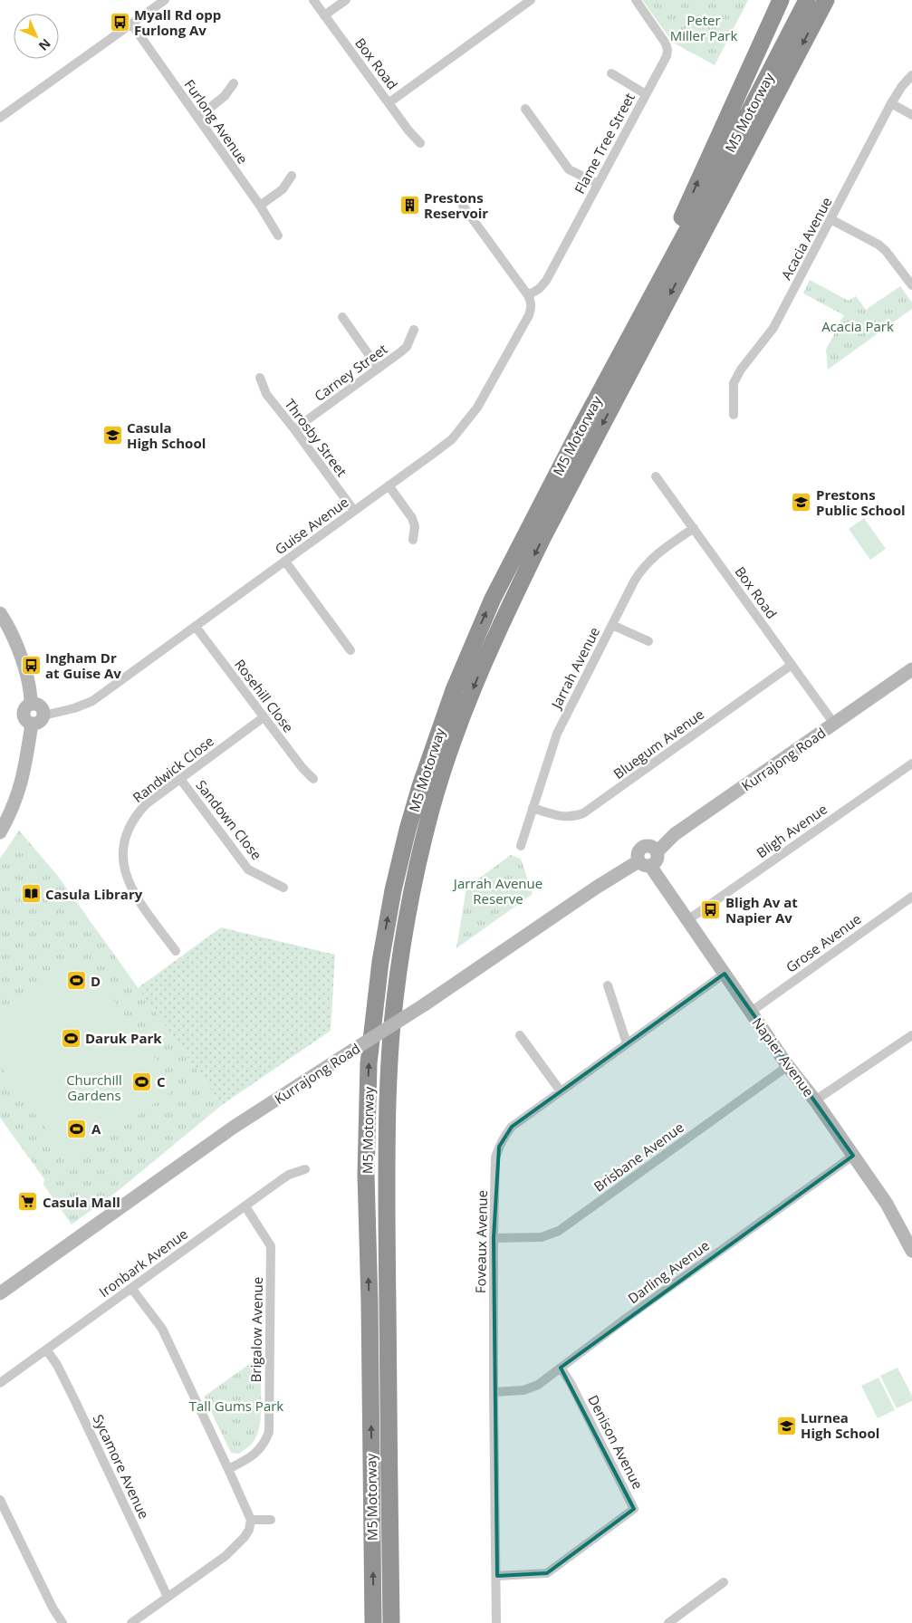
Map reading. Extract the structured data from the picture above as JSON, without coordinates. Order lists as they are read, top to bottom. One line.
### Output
{"streets":{"highway":["M5 Motorway"],"main road":["Kurrajong Road","Napier Avenue"],"street":["Box Road","Furlong Avenue","Flame Tree Street","Acacia Avenue","Carney Street","Throsby Street","Guise Avenue","Jarrah Avenue","Rosehill Close","Bluegum Avenue","Randwick Close","Sandown Close","Bligh Avenue","Grose Avenue","Brisbane Avenue","Foveaux Avenue","Ironbark Avenue","Darling Avenue","Brigalow Avenue","Denison Avenue","Sycamore Avenue"]},"crossings":[["Box Road","Jarrah Avenue"],["Box Road","Bluegum Avenue"],["Box Road","Kurrajong Road"],["Flame Tree Street","Guise Avenue"],["Carney Street","Throsby Street"],["Throsby Street","Guise Avenue"],["Guise Avenue","Rosehill Close"],["Jarrah Avenue","Bluegum Avenue"],["Rosehill Close","Randwick Close"],["Kurrajong Road","Napier Avenue"],["Randwick Close","Sandown Close"],["Bligh Avenue","Napier Avenue"],["Grose Avenue","Napier Avenue"],["Napier Avenue","Brisbane Avenue"],["Napier Avenue","Foveaux Avenue"],["Napier Avenue","Darling Avenue"],["Brisbane Avenue","Foveaux Avenue"],["Foveaux Avenue","Darling Avenue"],["Foveaux Avenue","Denison Avenue"],["Ironbark Avenue","Brigalow Avenue"],["Ironbark Avenue","Sycamore Avenue"],["Darling Avenue","Denison Avenue"]],"parks":["Peter Miller Park","Acacia Park","Jarrah Avenue Reserve","Churchill Gardens","Tall Gums Park"],"places":{"bus stop":["Myall Rd opp Furlong Av","Ingham Dr at Guise Av","Bligh Av at Napier Av"],"building":["Prestons Reservoir"],"school or university":["Casula High School","Prestons Public School","Lurnea High School"],"library":["Casula Library"],"sports":["D","Daruk Park","C","A"],"supermarket":["Casula Mall"]},"north":"bottom right"}
